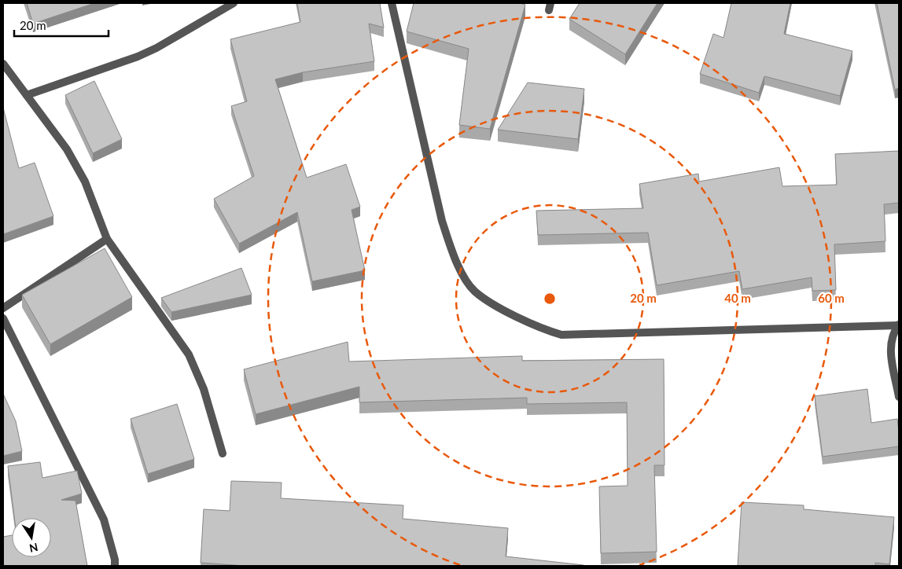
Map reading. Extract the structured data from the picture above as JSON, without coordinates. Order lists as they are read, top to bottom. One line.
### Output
{"scale_bar":"20 m","north":"bottom","rings":["20 m","40 m","60 m"]}
